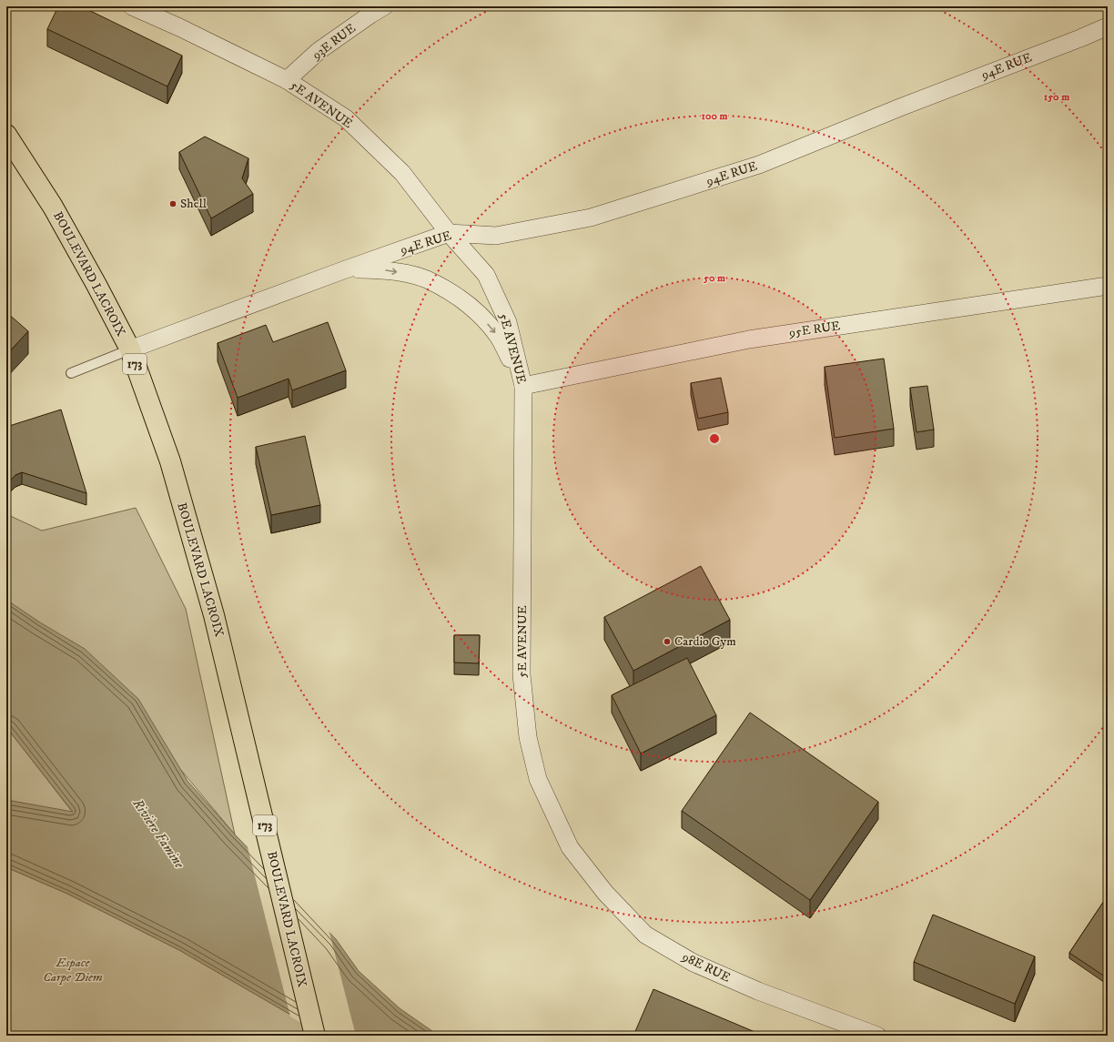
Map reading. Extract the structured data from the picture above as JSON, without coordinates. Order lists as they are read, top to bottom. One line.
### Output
{"streets":{"main road":["BOULEVARD LACROIX","173"],"street":["93E RUE","94E RUE","5E AVENUE","95E RUE","98E RUE"]},"crossings":[["93E RUE","5E AVENUE"],["94E RUE","5E AVENUE"],["94E RUE","BOULEVARD LACROIX"],["94E RUE","95E RUE"],["5E AVENUE","95E RUE"],["5E AVENUE","98E RUE"]],"water":["Rivière Famine"],"parks":["Espace Carpe Diem"],"places":["Shell","Cardio Gym"],"rings":["150 m","100 m","50 m"]}
